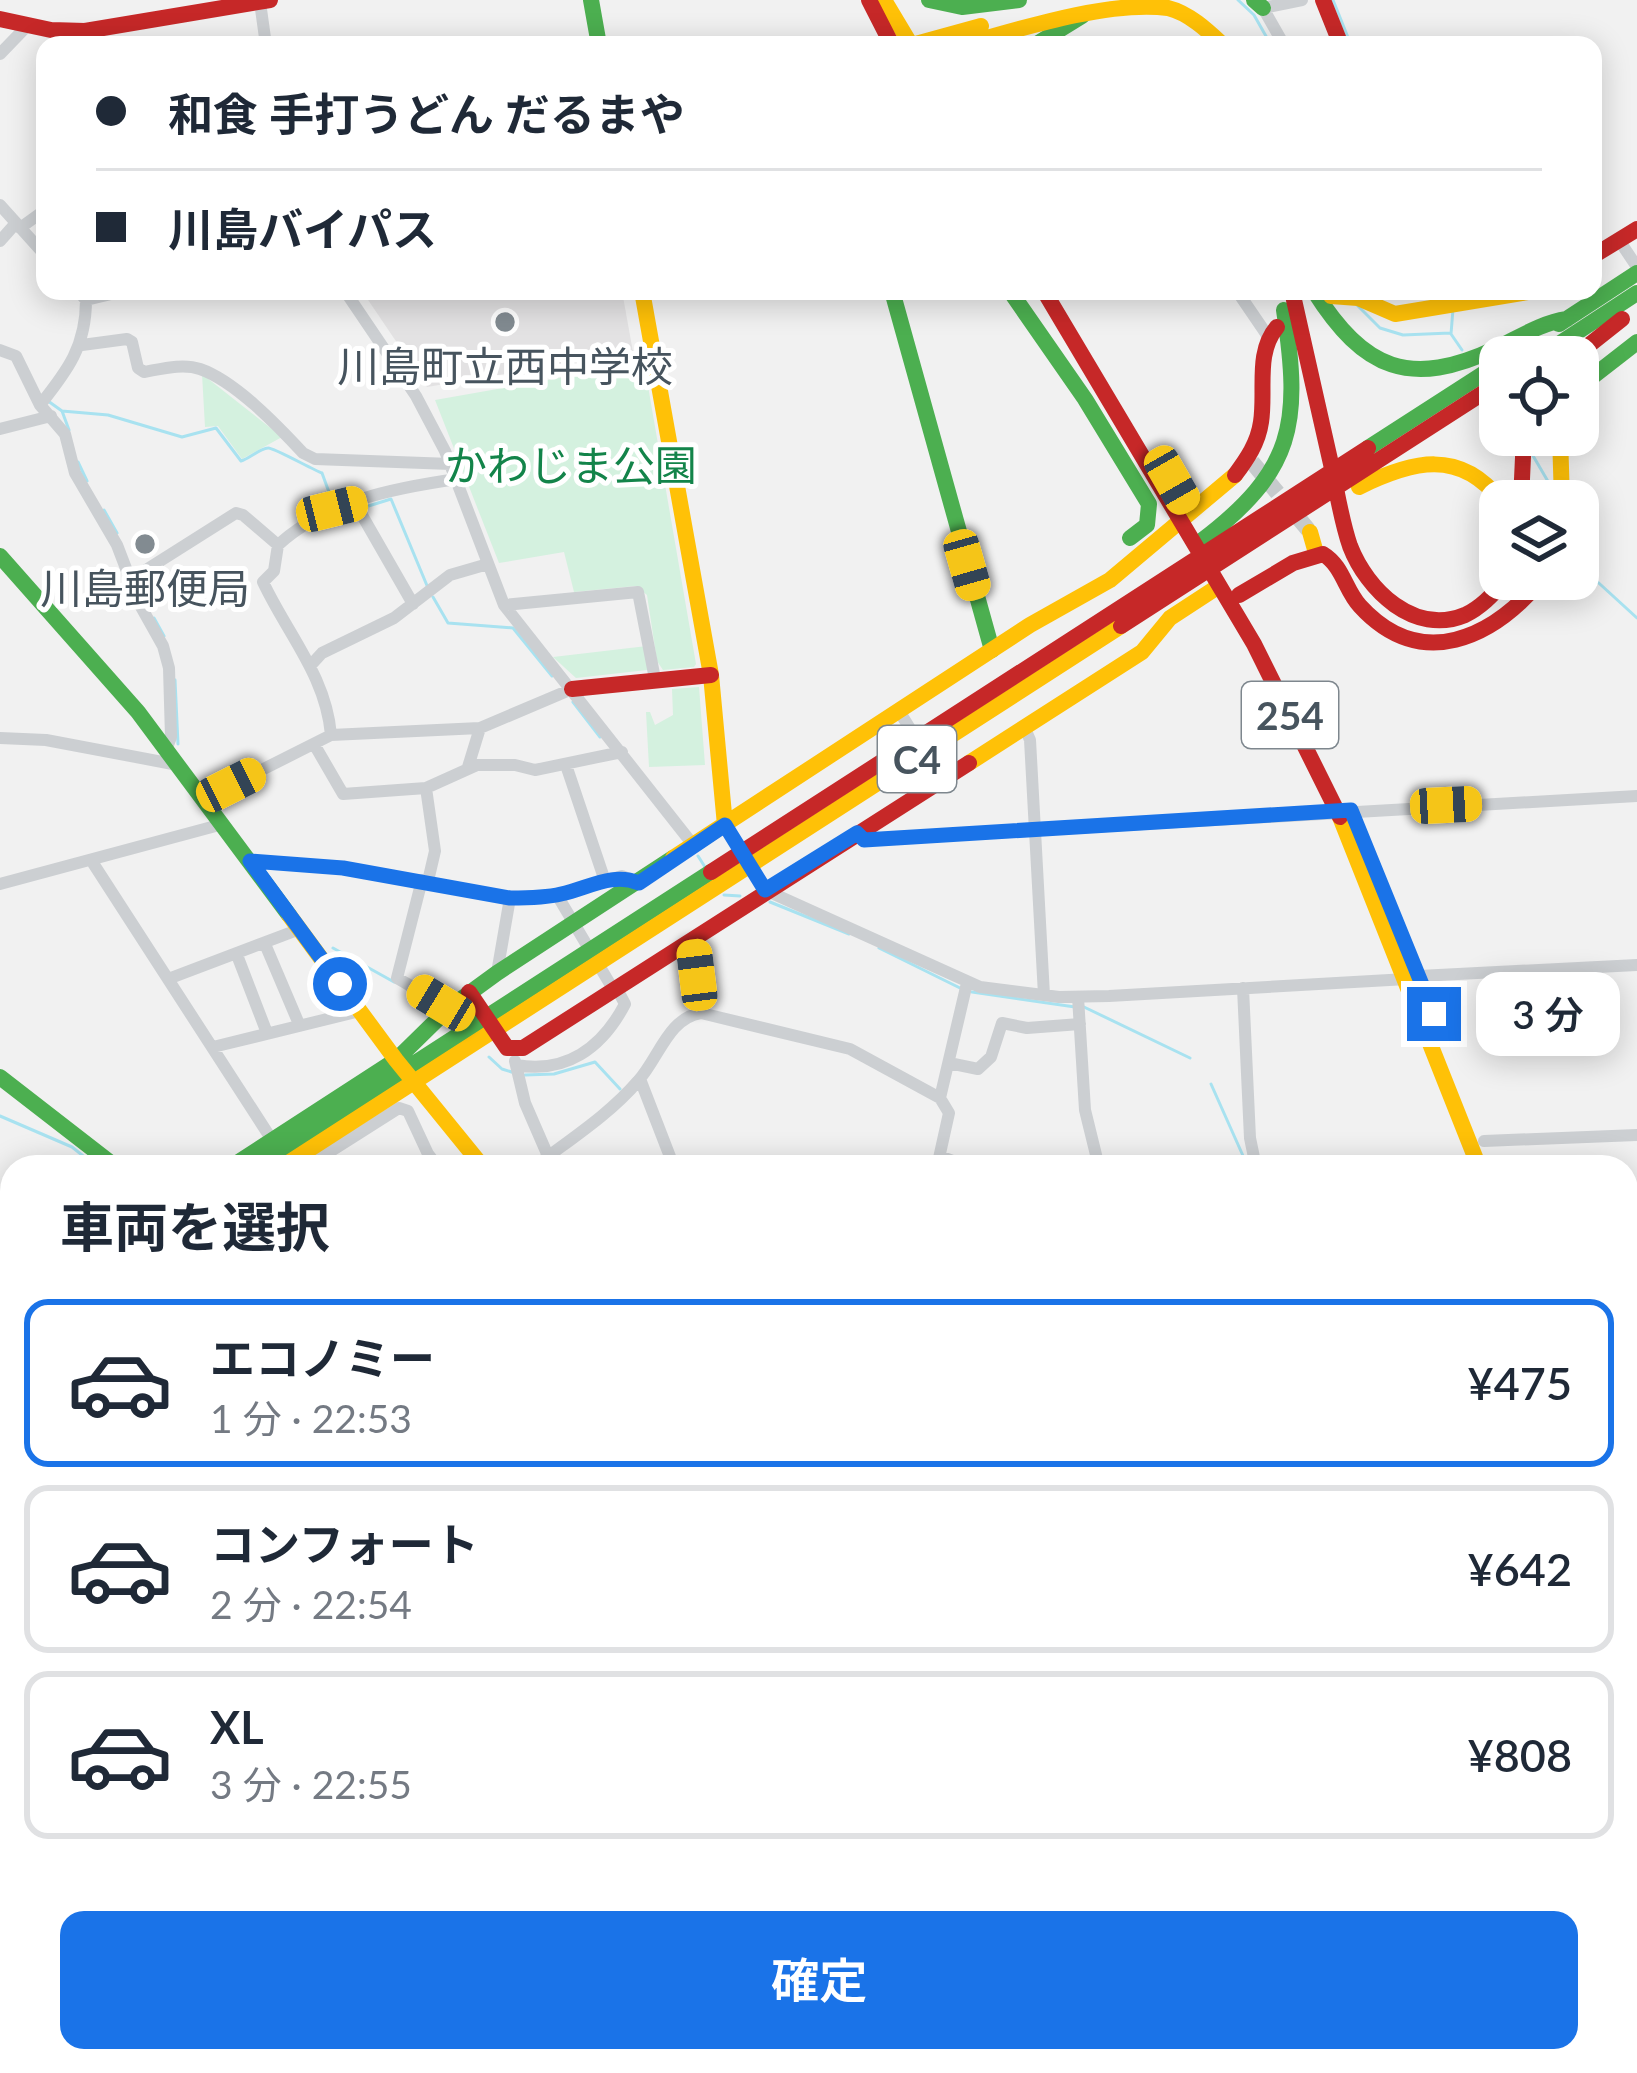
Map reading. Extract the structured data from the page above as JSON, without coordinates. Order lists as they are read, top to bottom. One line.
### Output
{"streets":{"main road":["254","C4"]},"parks":["かわじま公園"],"places":["川島町立西中学校","川島郵便局"],"page":{"banner":["和食 手打うどん だるまや","川島バイパス"],"bubble":"3 分","heading":"車両を選択","list":[{"name":"エコノミー","note":"1 分 · 22:53","value":"¥475"},{"name":"コンフォート","note":"2 分 · 22:54","value":"¥642"},{"name":"XL","note":"3 分 · 22:55","value":"¥808"}],"buttons":"確定"}}
